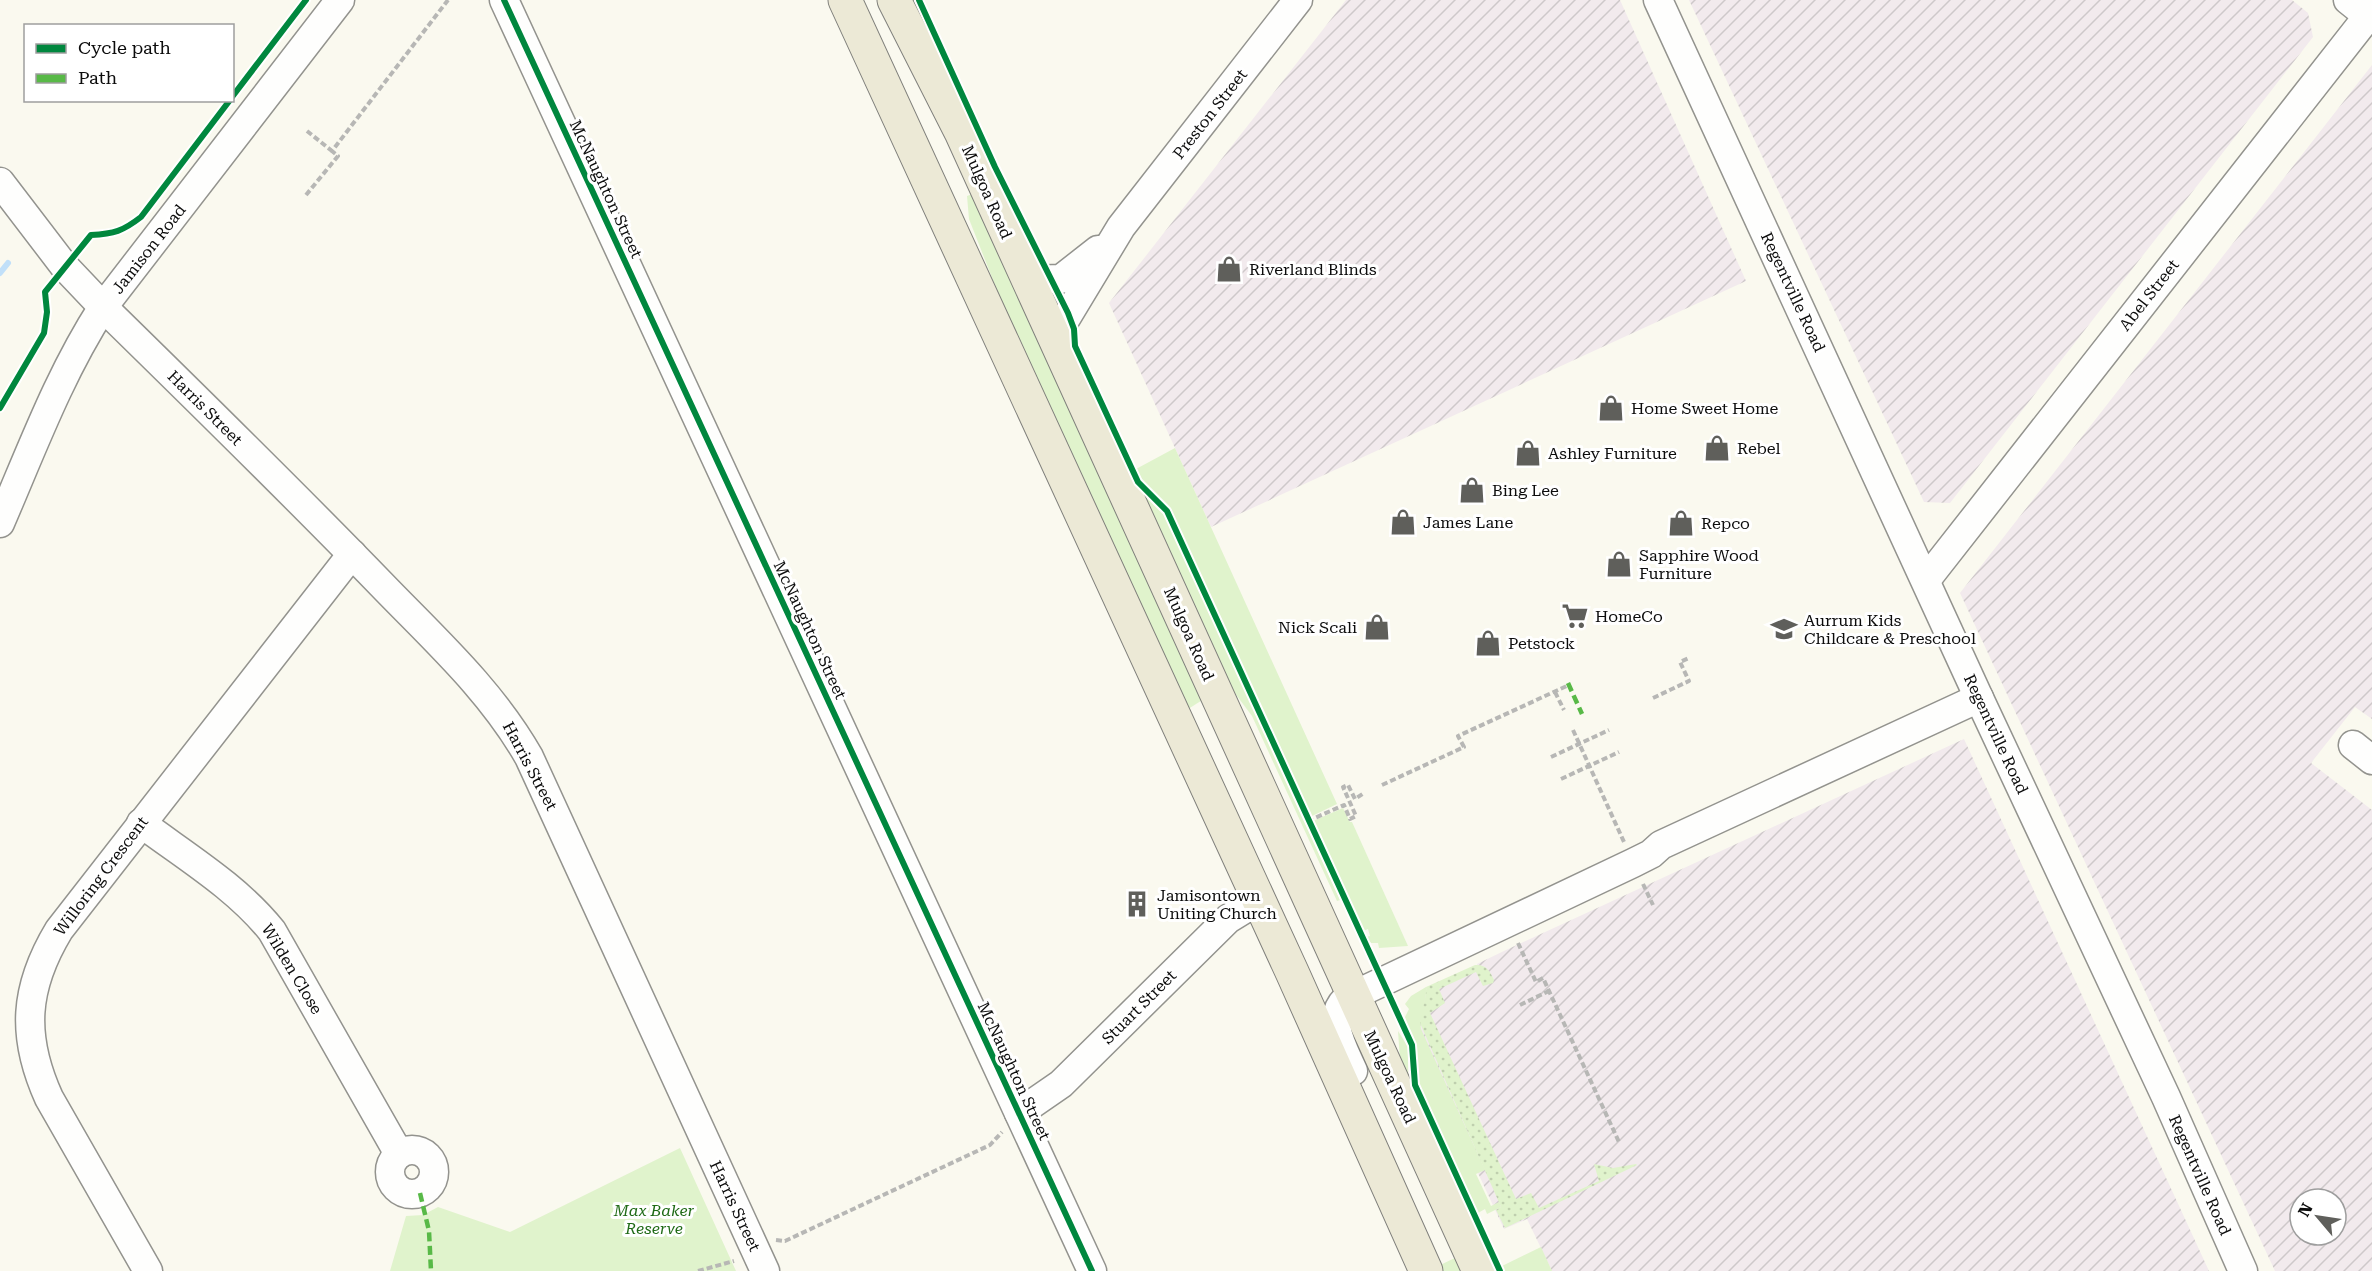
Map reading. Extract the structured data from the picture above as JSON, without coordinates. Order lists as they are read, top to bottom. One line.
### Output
{"streets":{"main road":["Mulgoa Road"],"street":["Preston Street","McNaughton Street","Jamison Road","Regentville Road","Abel Street","Harris Street","Willoring Crescent","Wilden Close","Stuart Street"]},"crossings":[["Preston Street","Mulgoa Road"],["McNaughton Street","Stuart Street"],["Jamison Road","Harris Street"],["Regentville Road","Abel Street"],["Harris Street","Willoring Crescent"],["Willoring Crescent","Wilden Close"]],"parks":["Max Baker Reserve"],"places":{"shop":["Riverland Blinds","Home Sweet Home","Rebel","Ashley Furniture","Bing Lee","James Lane","Repco","Sapphire Wood Furniture","Nick Scali","Petstock"],"supermarket":["HomeCo"],"school or university":["Aurrum Kids Childcare & Preschool"],"building":["Jamisontown Uniting Church"]},"legend":["Cycle path","Path"],"north":"top left"}
